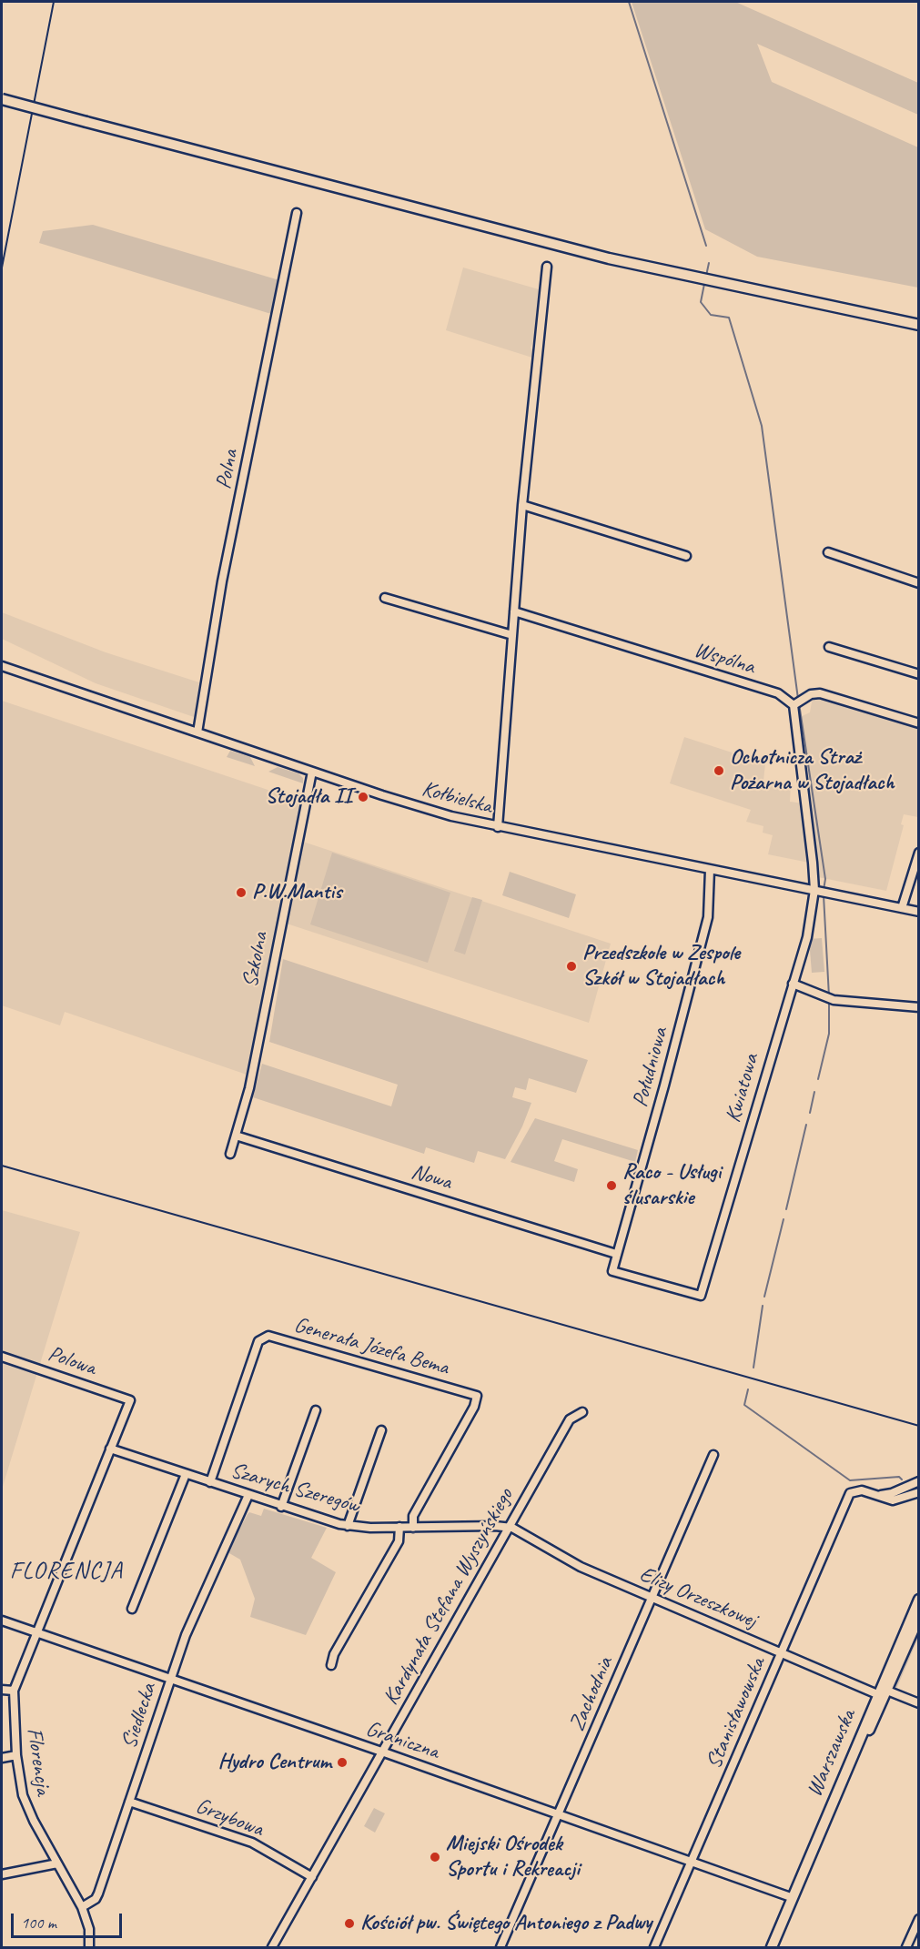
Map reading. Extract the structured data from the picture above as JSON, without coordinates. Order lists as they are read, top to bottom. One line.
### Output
{"streets":{"main road":["Warszawska"],"street":["Polna","Wspólna","Kołbielska","Szkolna","Południowa","Kwiatowa","Nowa","Generała Józefa Bema","Polowa","Szarych Szeregów","Kardynała Stefana Wyszyńskiego","Elizy Orzeszkowej","Zachodnia","Stanisławowska","Siedlecka","Graniczna","Florencja","Grzybowa"]},"crossings":[["Polna","Kołbielska"],["Wspólna","Kwiatowa"],["Kołbielska","Szkolna"],["Kołbielska","Południowa"],["Kołbielska","Kwiatowa"],["Szkolna","Nowa"],["Południowa","Kwiatowa"],["Południowa","Nowa"],["Generała Józefa Bema","Szarych Szeregów"],["Polowa","Florencja"],["Szarych Szeregów","Kardynała Stefana Wyszyńskiego"],["Szarych Szeregów","Elizy Orzeszkowej"],["Szarych Szeregów","Siedlecka"],["Szarych Szeregów","Florencja"],["Kardynała Stefana Wyszyńskiego","Elizy Orzeszkowej"],["Kardynała Stefana Wyszyńskiego","Graniczna"],["Kardynała Stefana Wyszyńskiego","Grzybowa"],["Elizy Orzeszkowej","Zachodnia"],["Elizy Orzeszkowej","Stanisławowska"],["Elizy Orzeszkowej","Warszawska"],["Zachodnia","Graniczna"],["Stanisławowska","Graniczna"],["Siedlecka","Graniczna"],["Siedlecka","Florencja"],["Siedlecka","Grzybowa"],["Graniczna","Warszawska"],["Graniczna","Florencja"]],"districts":["FLORENCJA"],"places":["Ochotnicza Straż Pożarna w Stojadłach","Stojadła II","P.W.Mantis","Przedszkole w Zespole Szkół w Stojadłach","Raco - Usługi ślusarskie","Hydro Centrum","Miejski Ośrodek Sportu i Rekreacji","Kościół pw. Świętego Antoniego z Padwy"],"scale_bar":"100 m"}
